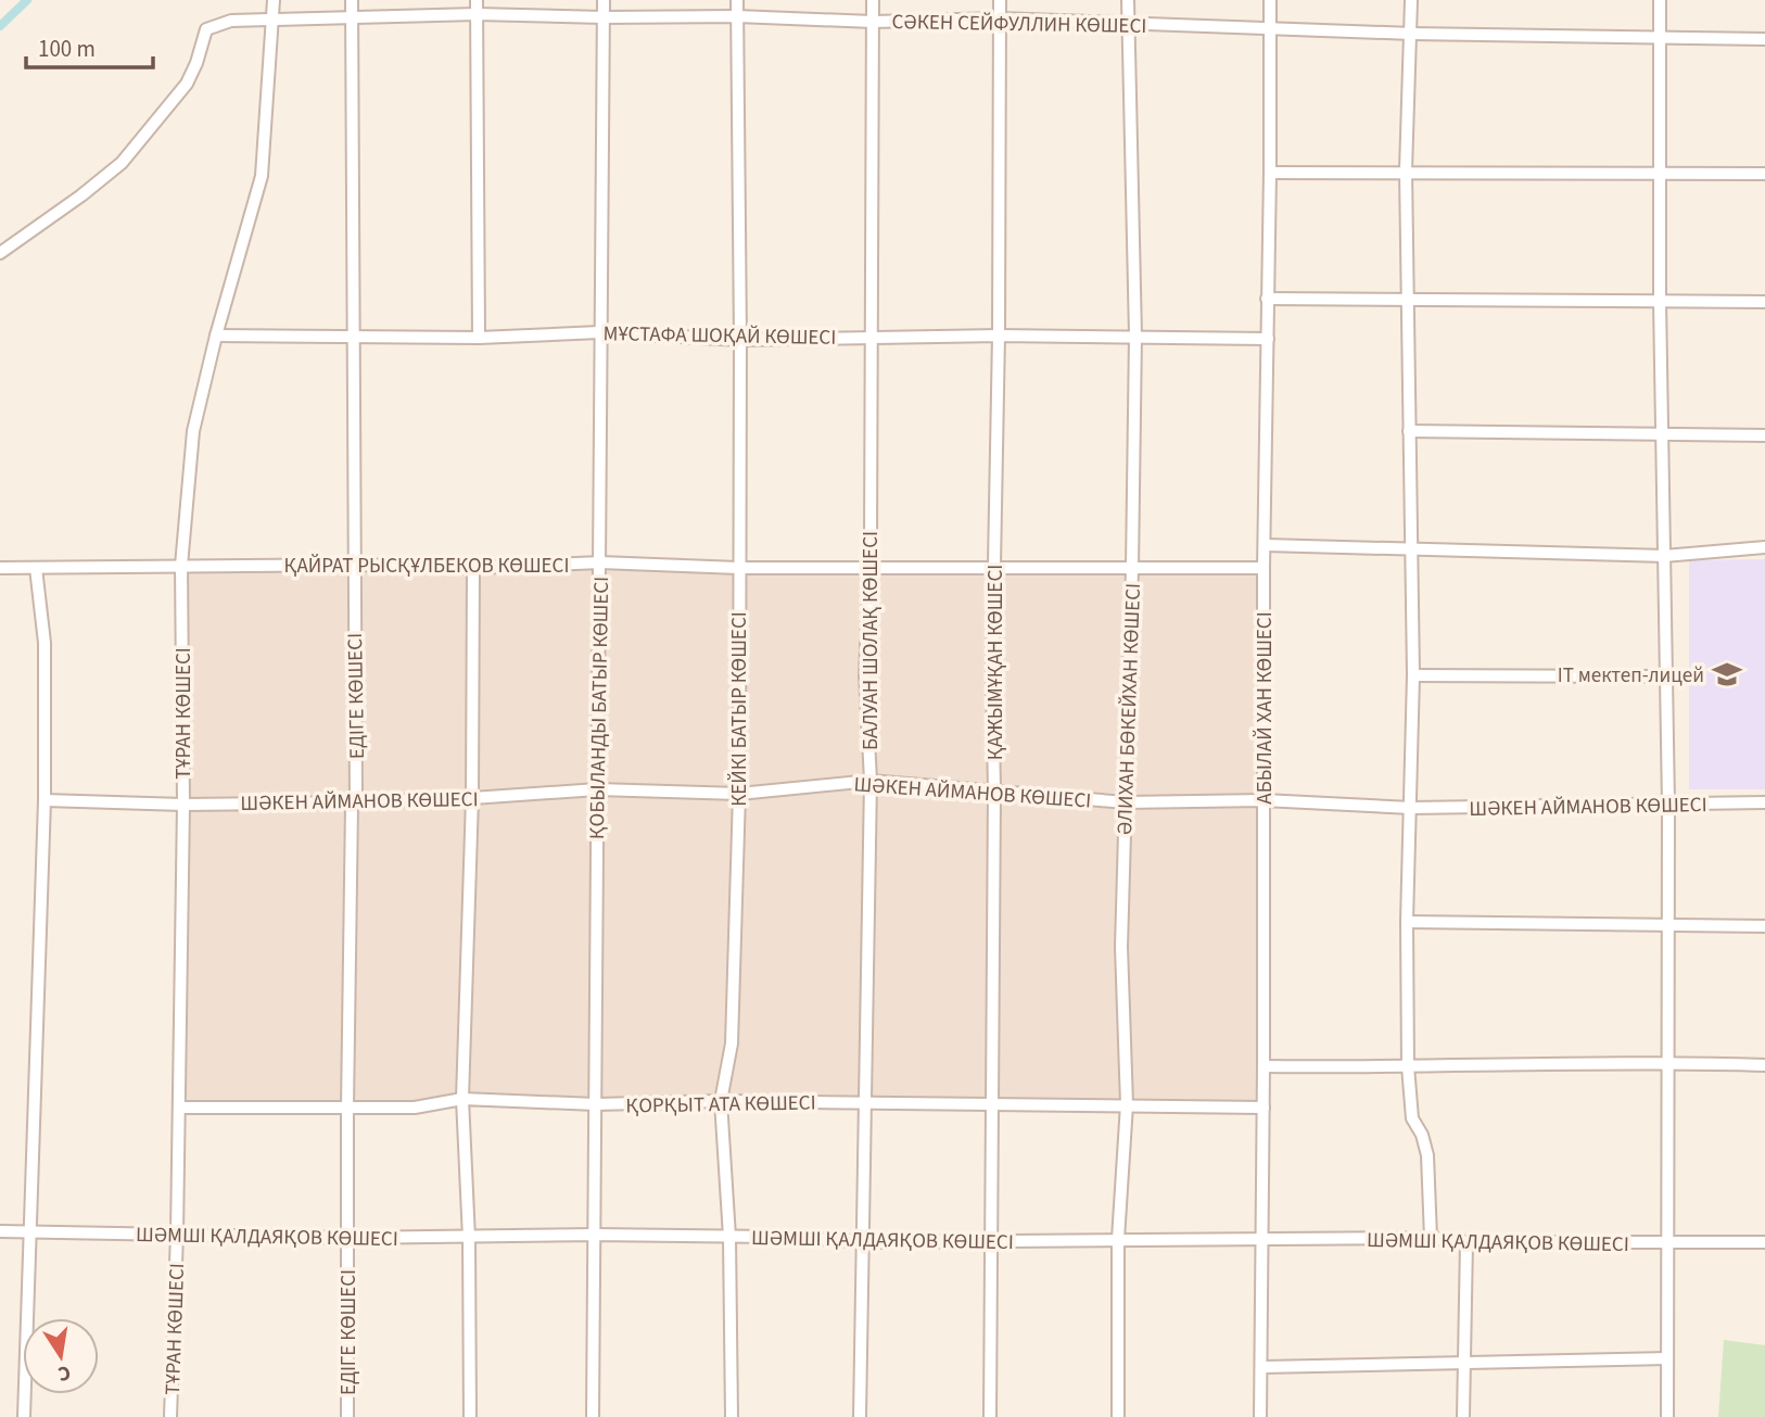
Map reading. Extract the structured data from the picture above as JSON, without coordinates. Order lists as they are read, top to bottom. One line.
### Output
{"streets":{"street":["СӘКЕН СЕЙФУЛЛИН КӨШЕСІ","МҰСТАФА ШОҚАЙ КӨШЕСІ","ҚАЙРАТ РЫСҚҰЛБЕКОВ КӨШЕСІ","БАЛУАН ШОЛАҚ КӨШЕСІ","ҚАЖЫМҰҚАН КӨШЕСІ","ЕДІГЕ КӨШЕСІ","ҚОБЫЛАНДЫ БАТЫР КӨШЕСІ","АБЫЛАЙ ХАН КӨШЕСІ","КЕЙКІ БАТЫР КӨШЕСІ","ӘЛИХАН БӨКЕЙХАН КӨШЕСІ","ТҰРАН КӨШЕСІ","ШӘКЕН АЙМАНОВ КӨШЕСІ","ҚОРҚЫТ АТА КӨШЕСІ","ШӘМШІ ҚАЛДАЯҚОВ КӨШЕСІ"]},"crossings":[["СӘКЕН СЕЙФУЛЛИН КӨШЕСІ","БАЛУАН ШОЛАҚ КӨШЕСІ"],["СӘКЕН СЕЙФУЛЛИН КӨШЕСІ","ҚАЖЫМҰҚАН КӨШЕСІ"],["СӘКЕН СЕЙФУЛЛИН КӨШЕСІ","ЕДІГЕ КӨШЕСІ"],["СӘКЕН СЕЙФУЛЛИН КӨШЕСІ","ҚОБЫЛАНДЫ БАТЫР КӨШЕСІ"],["СӘКЕН СЕЙФУЛЛИН КӨШЕСІ","АБЫЛАЙ ХАН КӨШЕСІ"],["СӘКЕН СЕЙФУЛЛИН КӨШЕСІ","КЕЙКІ БАТЫР КӨШЕСІ"],["СӘКЕН СЕЙФУЛЛИН КӨШЕСІ","ӘЛИХАН БӨКЕЙХАН КӨШЕСІ"],["СӘКЕН СЕЙФУЛЛИН КӨШЕСІ","ТҰРАН КӨШЕСІ"],["МҰСТАФА ШОҚАЙ КӨШЕСІ","БАЛУАН ШОЛАҚ КӨШЕСІ"],["МҰСТАФА ШОҚАЙ КӨШЕСІ","ҚАЖЫМҰҚАН КӨШЕСІ"],["МҰСТАФА ШОҚАЙ КӨШЕСІ","ЕДІГЕ КӨШЕСІ"],["МҰСТАФА ШОҚАЙ КӨШЕСІ","ҚОБЫЛАНДЫ БАТЫР КӨШЕСІ"],["МҰСТАФА ШОҚАЙ КӨШЕСІ","АБЫЛАЙ ХАН КӨШЕСІ"],["МҰСТАФА ШОҚАЙ КӨШЕСІ","КЕЙКІ БАТЫР КӨШЕСІ"],["МҰСТАФА ШОҚАЙ КӨШЕСІ","ӘЛИХАН БӨКЕЙХАН КӨШЕСІ"],["МҰСТАФА ШОҚАЙ КӨШЕСІ","ТҰРАН КӨШЕСІ"],["ҚАЙРАТ РЫСҚҰЛБЕКОВ КӨШЕСІ","БАЛУАН ШОЛАҚ КӨШЕСІ"],["ҚАЙРАТ РЫСҚҰЛБЕКОВ КӨШЕСІ","ҚАЖЫМҰҚАН КӨШЕСІ"],["ҚАЙРАТ РЫСҚҰЛБЕКОВ КӨШЕСІ","ЕДІГЕ КӨШЕСІ"],["ҚАЙРАТ РЫСҚҰЛБЕКОВ КӨШЕСІ","ҚОБЫЛАНДЫ БАТЫР КӨШЕСІ"],["ҚАЙРАТ РЫСҚҰЛБЕКОВ КӨШЕСІ","АБЫЛАЙ ХАН КӨШЕСІ"],["ҚАЙРАТ РЫСҚҰЛБЕКОВ КӨШЕСІ","КЕЙКІ БАТЫР КӨШЕСІ"],["ҚАЙРАТ РЫСҚҰЛБЕКОВ КӨШЕСІ","ӘЛИХАН БӨКЕЙХАН КӨШЕСІ"],["ҚАЙРАТ РЫСҚҰЛБЕКОВ КӨШЕСІ","ТҰРАН КӨШЕСІ"],["БАЛУАН ШОЛАҚ КӨШЕСІ","ШӘКЕН АЙМАНОВ КӨШЕСІ"],["БАЛУАН ШОЛАҚ КӨШЕСІ","ҚОРҚЫТ АТА КӨШЕСІ"],["БАЛУАН ШОЛАҚ КӨШЕСІ","ШӘМШІ ҚАЛДАЯҚОВ КӨШЕСІ"],["ҚАЖЫМҰҚАН КӨШЕСІ","ШӘКЕН АЙМАНОВ КӨШЕСІ"],["ҚАЖЫМҰҚАН КӨШЕСІ","ҚОРҚЫТ АТА КӨШЕСІ"],["ҚАЖЫМҰҚАН КӨШЕСІ","ШӘМШІ ҚАЛДАЯҚОВ КӨШЕСІ"],["ЕДІГЕ КӨШЕСІ","ШӘКЕН АЙМАНОВ КӨШЕСІ"],["ЕДІГЕ КӨШЕСІ","ҚОРҚЫТ АТА КӨШЕСІ"],["ЕДІГЕ КӨШЕСІ","ШӘМШІ ҚАЛДАЯҚОВ КӨШЕСІ"],["ҚОБЫЛАНДЫ БАТЫР КӨШЕСІ","ШӘКЕН АЙМАНОВ КӨШЕСІ"],["ҚОБЫЛАНДЫ БАТЫР КӨШЕСІ","ҚОРҚЫТ АТА КӨШЕСІ"],["ҚОБЫЛАНДЫ БАТЫР КӨШЕСІ","ШӘМШІ ҚАЛДАЯҚОВ КӨШЕСІ"],["АБЫЛАЙ ХАН КӨШЕСІ","ШӘКЕН АЙМАНОВ КӨШЕСІ"],["АБЫЛАЙ ХАН КӨШЕСІ","ҚОРҚЫТ АТА КӨШЕСІ"],["АБЫЛАЙ ХАН КӨШЕСІ","ШӘМШІ ҚАЛДАЯҚОВ КӨШЕСІ"],["КЕЙКІ БАТЫР КӨШЕСІ","ШӘКЕН АЙМАНОВ КӨШЕСІ"],["КЕЙКІ БАТЫР КӨШЕСІ","ҚОРҚЫТ АТА КӨШЕСІ"],["КЕЙКІ БАТЫР КӨШЕСІ","ШӘМШІ ҚАЛДАЯҚОВ КӨШЕСІ"],["ӘЛИХАН БӨКЕЙХАН КӨШЕСІ","ШӘКЕН АЙМАНОВ КӨШЕСІ"],["ӘЛИХАН БӨКЕЙХАН КӨШЕСІ","ҚОРҚЫТ АТА КӨШЕСІ"],["ӘЛИХАН БӨКЕЙХАН КӨШЕСІ","ШӘМШІ ҚАЛДАЯҚОВ КӨШЕСІ"],["ТҰРАН КӨШЕСІ","ШӘКЕН АЙМАНОВ КӨШЕСІ"],["ТҰРАН КӨШЕСІ","ҚОРҚЫТ АТА КӨШЕСІ"],["ТҰРАН КӨШЕСІ","ШӘМШІ ҚАЛДАЯҚОВ КӨШЕСІ"]],"places":{"school or university":["IT мектеп-лицей"]},"scale_bar":"100 m","north":"bottom"}
